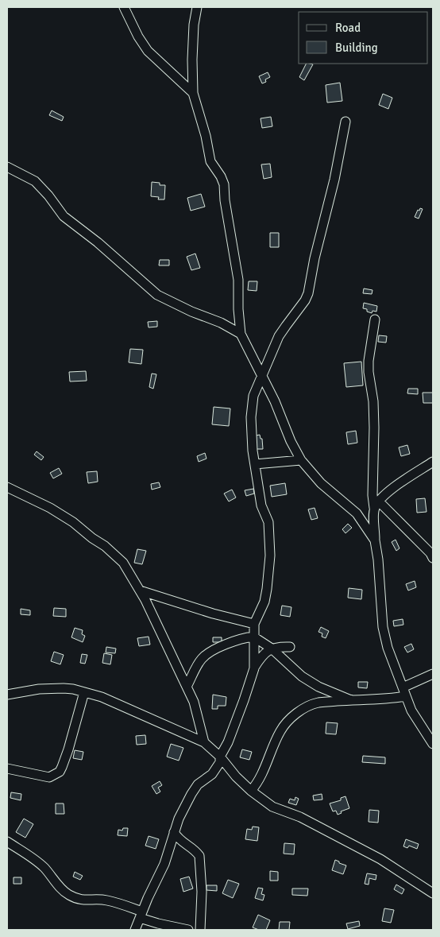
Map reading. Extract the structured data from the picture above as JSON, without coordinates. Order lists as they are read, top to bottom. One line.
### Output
{"legend":["Road","Building"]}
